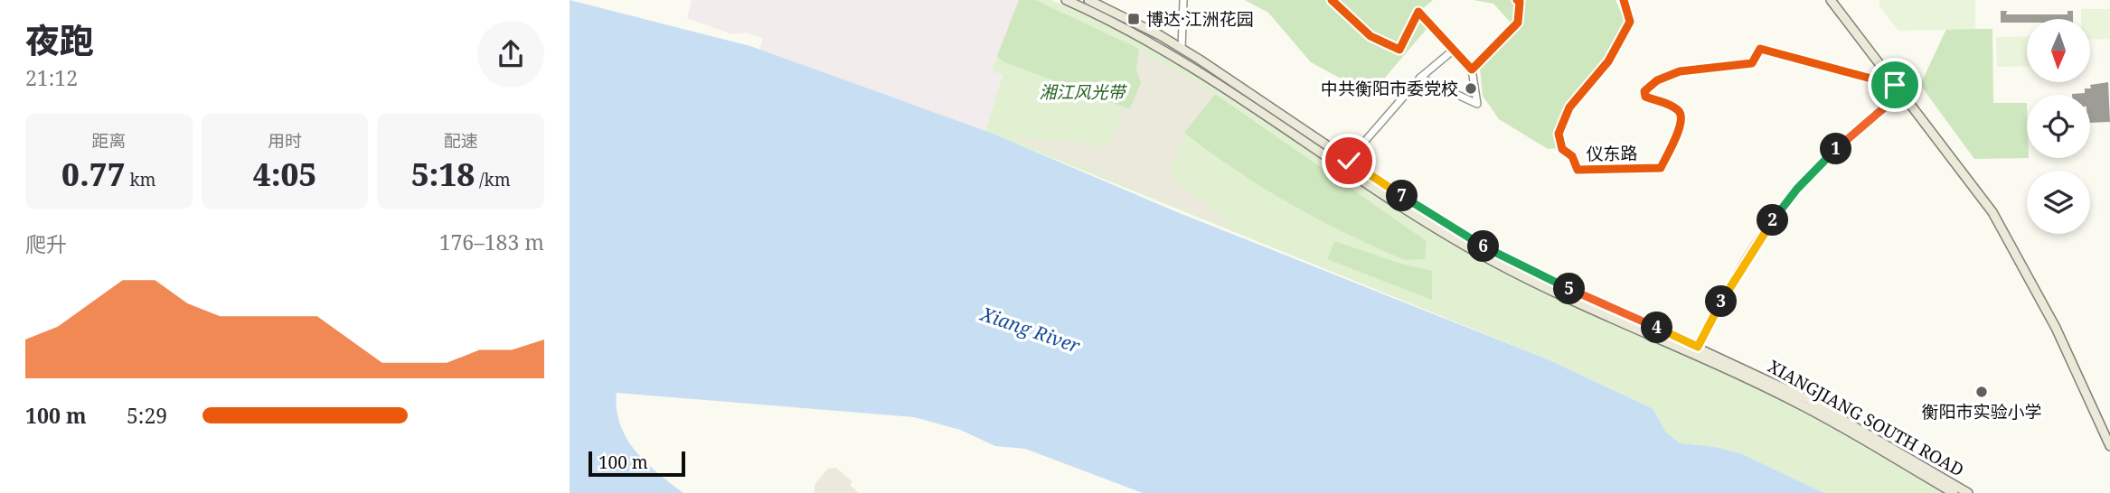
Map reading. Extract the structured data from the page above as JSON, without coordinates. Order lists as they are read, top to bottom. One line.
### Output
{"streets":{"main road":["XIANGJIANG SOUTH ROAD"],"street":["仪东路"]},"water":["Xiang River"],"parks":["湘江风光带"],"places":{"transit":["博达·江洲花园"],"other":["中共衡阳市委党校","衡阳市实验小学"]},"scale_bar":"100 m","north":"bottom","page":{"heading":["夜跑","21:12"],"stats":[["距离","0.77 km"],["用时","4:05"],["配速","5:18 /km"]],"pins":["1","7","2","6","5","3","4"],"chart":["爬升","176–183 m"],"list":[{"name":"100 m","note":"5:29"}],"scale":"100 m"}}
